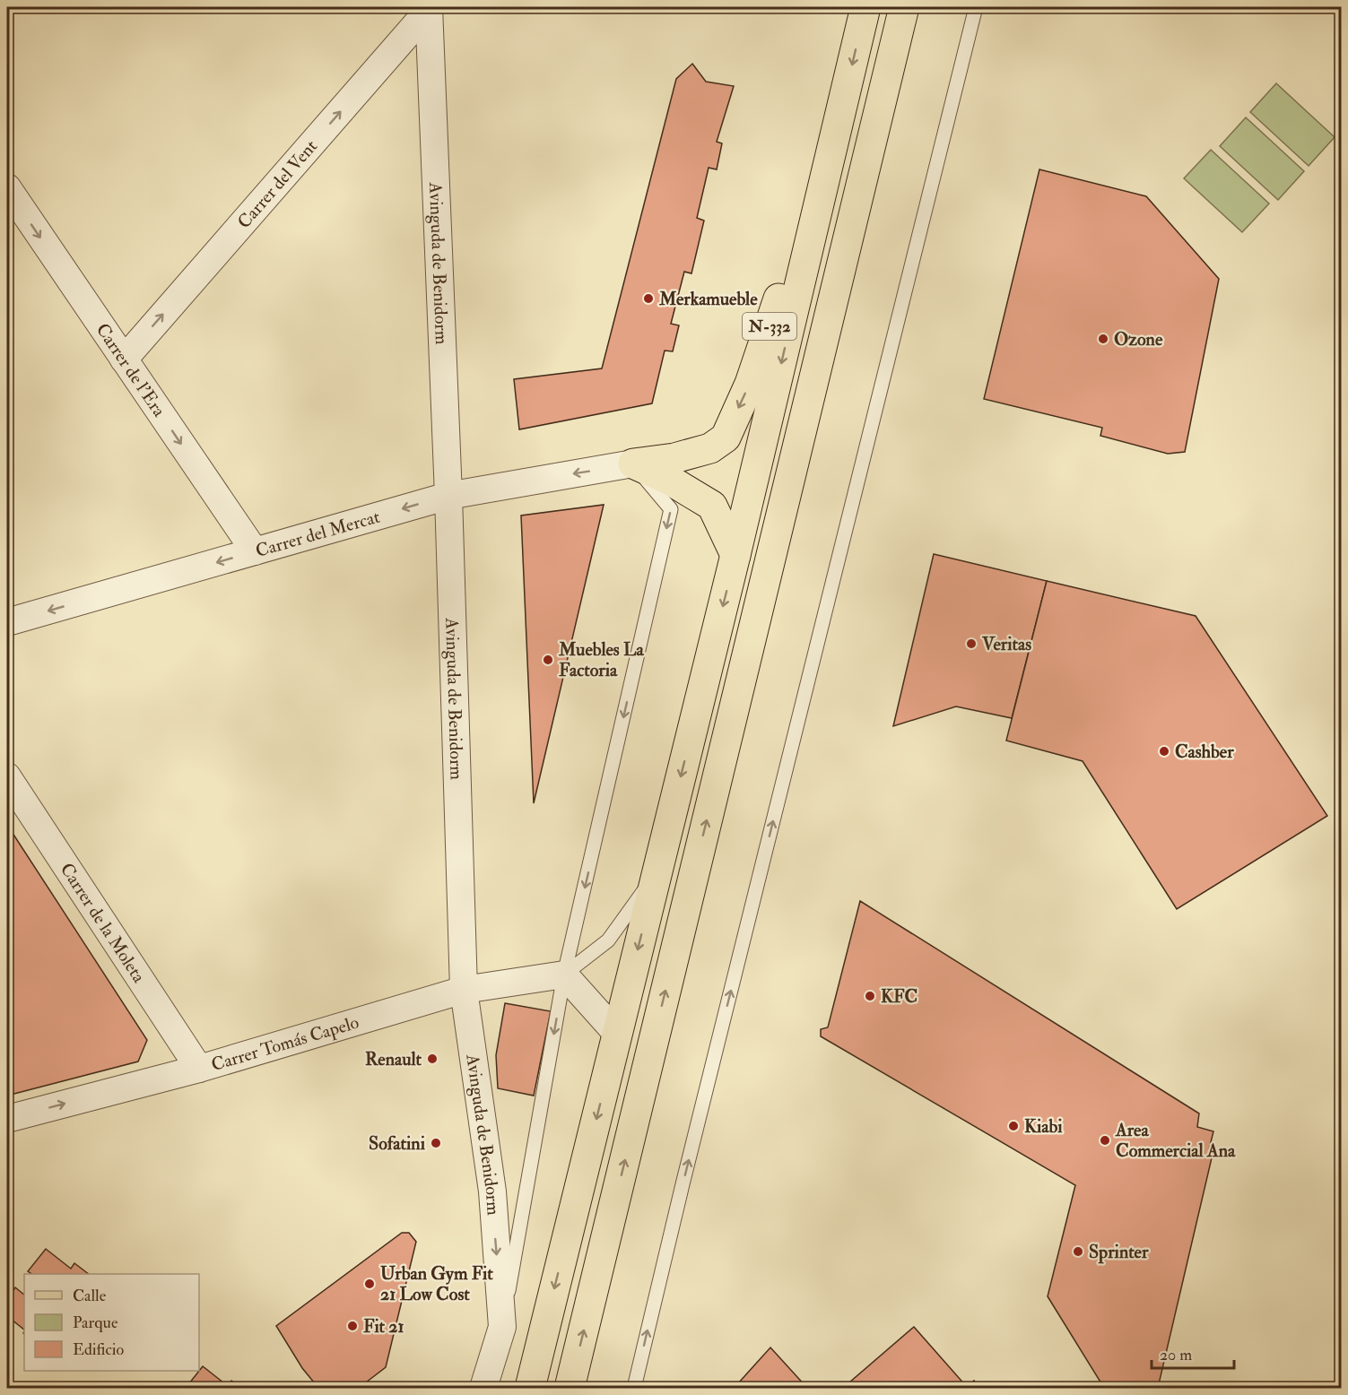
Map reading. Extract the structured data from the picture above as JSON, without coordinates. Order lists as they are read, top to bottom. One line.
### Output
{"streets":{"main road":["N-332"],"street":["Carrer del Vent","Avinguda de Benidorm","Carrer de l’Era","Carrer del Mercat","Carrer de la Moleta","Carrer Tomás Capelo"]},"crossings":[["Carrer del Vent","Avinguda de Benidorm"],["Carrer del Vent","Carrer de l’Era"],["Avinguda de Benidorm","Carrer del Mercat"],["Avinguda de Benidorm","Carrer Tomás Capelo"],["N-332","Carrer del Mercat"],["Carrer de l’Era","Carrer del Mercat"],["Carrer de la Moleta","Carrer Tomás Capelo"]],"one_way":["Carrer del Vent","Carrer de l’Era","Carrer del Mercat"],"places":["Merkamueble","Ozone","Veritas","Muebles La Factoria","Cashber","KFC","Renault","Kiabi","Area Commercial Ana","Sofatini","Sprinter","Urban Gym Fit 21 Low Cost","Fit 21"],"legend":["Calle","Parque","Edificio"],"scale_bar":"20 m"}
